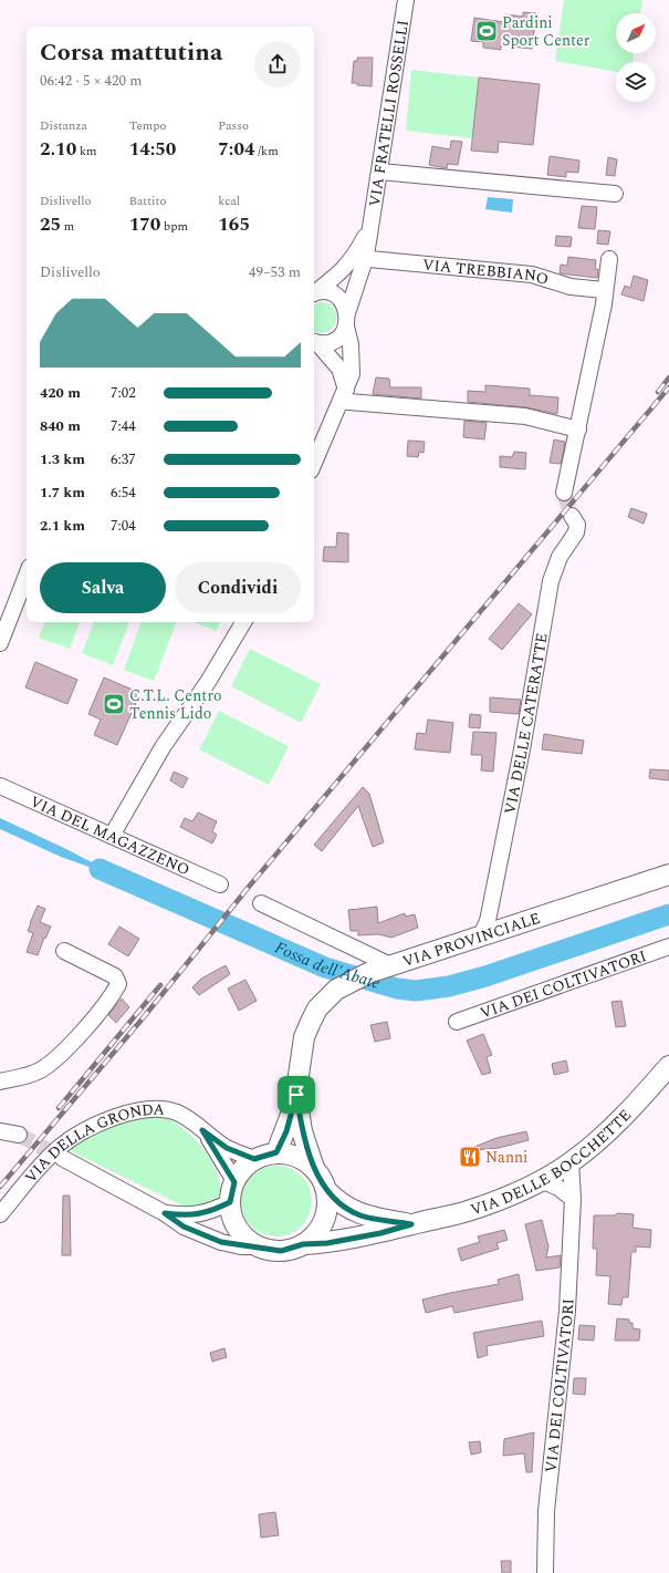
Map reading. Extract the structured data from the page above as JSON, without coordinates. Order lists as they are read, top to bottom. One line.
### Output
{"streets":{"main road":["VIA PROVINCIALE","VIA DELLE BOCCHETTE"],"street":["VIA FRATELLI ROSSELLI","VIA TREBBIANO","VIA DELLE CATERATTE","VIA DEL MAGAZZENO","VIA DEI COLTIVATORI","VIA DELLA GRONDA"]},"crossings":[["VIA FRATELLI ROSSELLI","VIA TREBBIANO"],["VIA DELLE CATERATTE","VIA PROVINCIALE"],["VIA PROVINCIALE","VIA DELLA GRONDA"],["VIA PROVINCIALE","VIA DELLE BOCCHETTE"],["VIA DEI COLTIVATORI","VIA DELLE BOCCHETTE"],["VIA DELLA GRONDA","VIA DELLE BOCCHETTE"]],"water":["Fossa dell'Abate"],"places":{"sports":["Pardini Sport Center","C.T.L. Centro Tennis Lido"],"restaurant":["Nanni"]},"north":"top right","page":{"heading":["Corsa mattutina","06:42 · 5 × 420 m"],"stats":[["Distanza","2.10 km"],["Tempo","14:50"],["Passo","7:04 /km"],["Dislivello","25 m"],["Battito","170 bpm"],["kcal","165"]],"chart":["Dislivello","49–53 m"],"list":[{"name":"420 m","note":"7:02"},{"name":"840 m","note":"7:44"},{"name":"1.3 km","note":"6:37"},{"name":"1.7 km","note":"6:54"},{"name":"2.1 km","note":"7:04"}],"buttons":["Salva","Condividi"]}}
